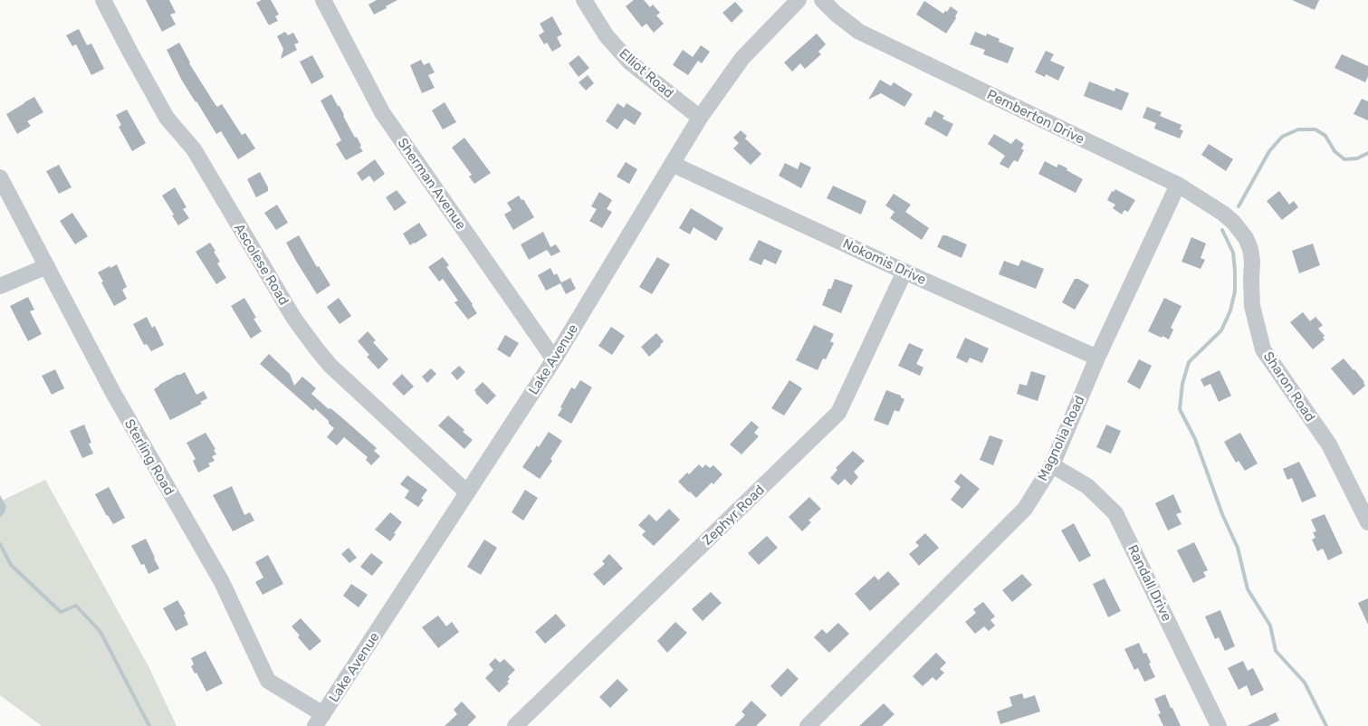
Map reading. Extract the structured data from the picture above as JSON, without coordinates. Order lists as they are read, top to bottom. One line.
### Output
{"streets":{"street":["Elliot Road","Pemberton Drive","Sherman Avenue","Nokomis Drive","Ascolese Road","Lake Avenue","Sharon Road","Magnolia Road","Sterling Road","Zephyr Road","Randall Drive"]},"crossings":[["Elliot Road","Lake Avenue"],["Pemberton Drive","Sharon Road"],["Pemberton Drive","Magnolia Road"],["Sherman Avenue","Lake Avenue"],["Nokomis Drive","Lake Avenue"],["Nokomis Drive","Magnolia Road"],["Nokomis Drive","Zephyr Road"],["Ascolese Road","Lake Avenue"],["Lake Avenue","Sterling Road"],["Magnolia Road","Randall Drive"]]}
